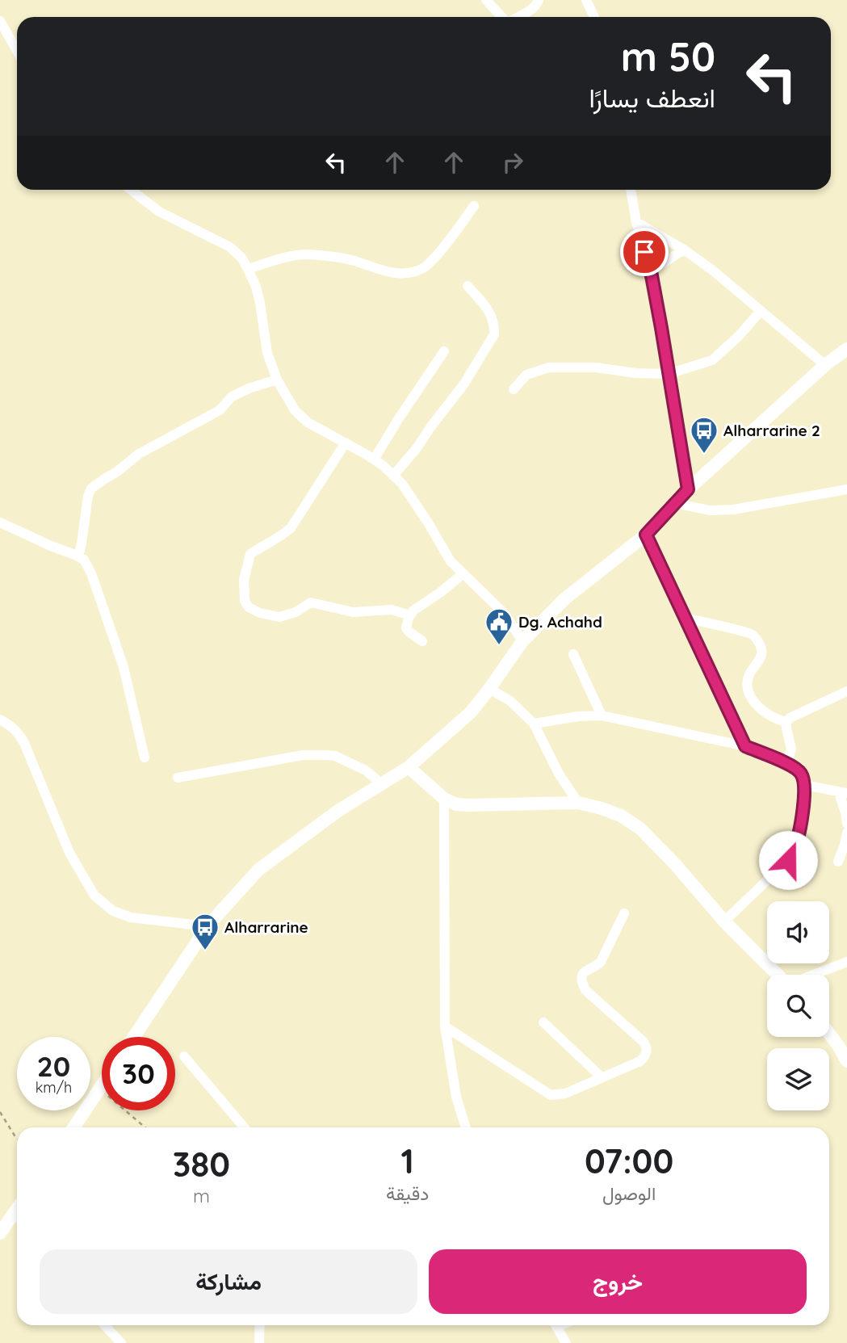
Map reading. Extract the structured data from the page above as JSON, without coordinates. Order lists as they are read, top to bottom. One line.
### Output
{"places":{"bus stop":["Alharrarine 2","Alharrarine"],"public building":["Dg. Achahd"]},"page":{"turn":["50 m","انعطف يسارًا"],"speed":"20 km/h","limit":"30","eta":["07:00","الوصول","1","دقيقة","380","m"],"buttons":["خروج","مشاركة"]}}
